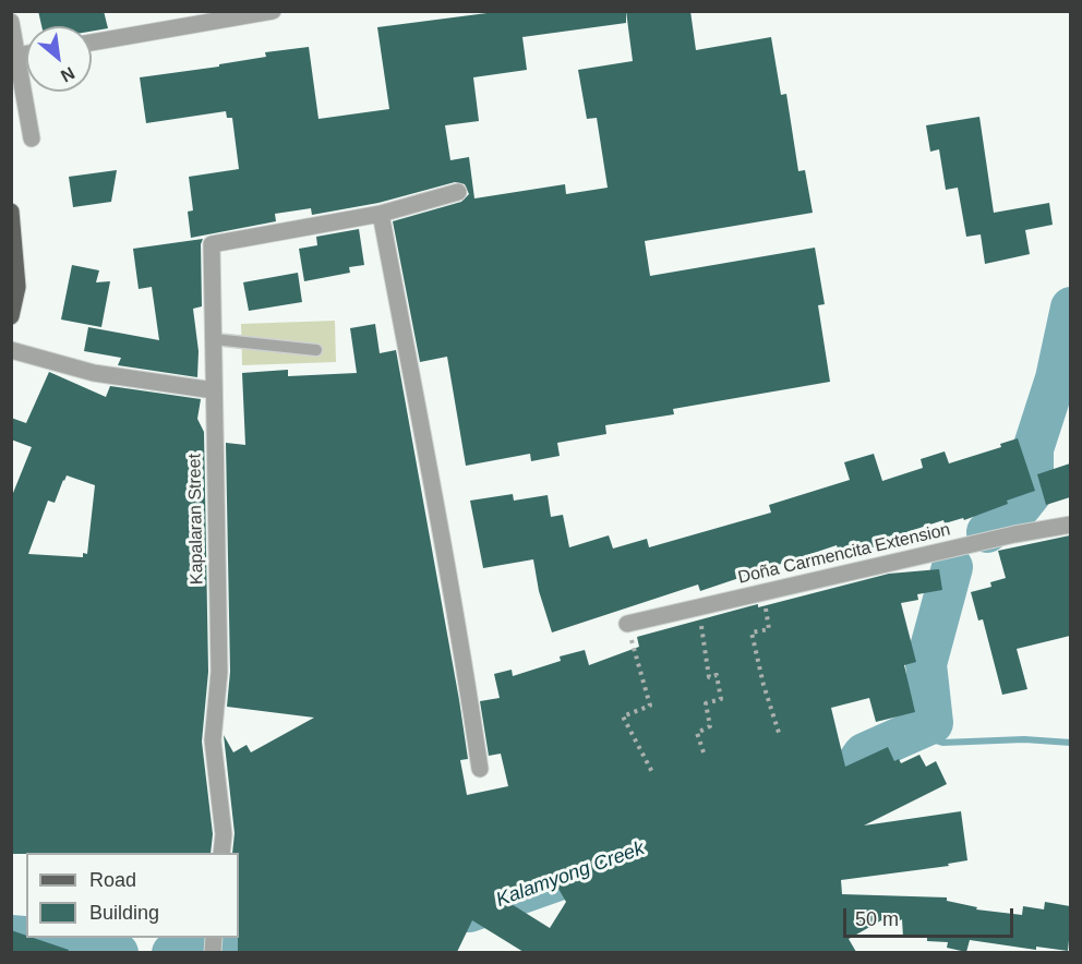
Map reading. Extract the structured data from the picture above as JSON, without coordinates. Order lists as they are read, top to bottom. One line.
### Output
{"streets":{"street":["Kapalaran Street","Doña Carmencita Extension"]},"water":["Kalamyong Creek"],"legend":["Road","Building"],"scale_bar":"50 m","north":"bottom right"}
